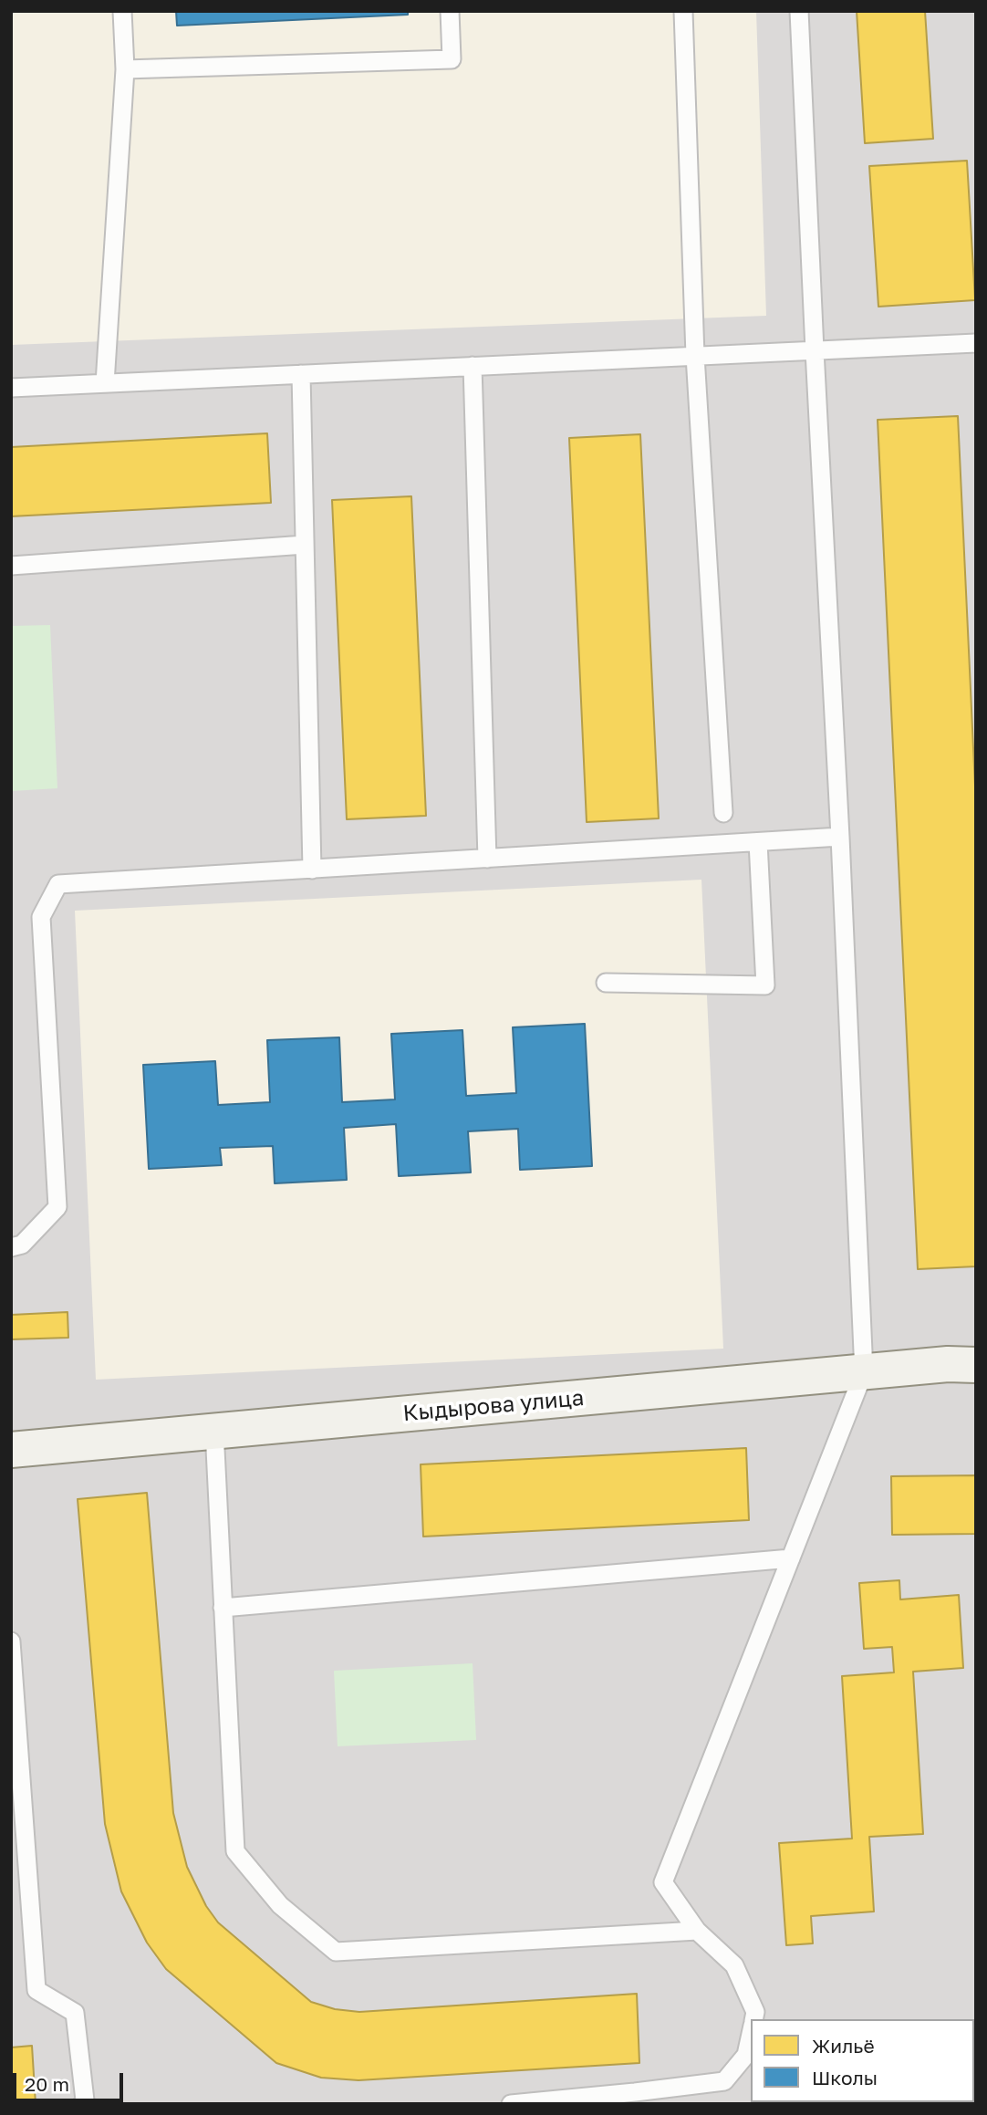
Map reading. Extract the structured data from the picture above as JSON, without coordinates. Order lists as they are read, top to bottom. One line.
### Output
{"streets":{"street":["Кыдырова улица"]},"legend":["Жильё","Школы"],"scale_bar":"20 m"}
